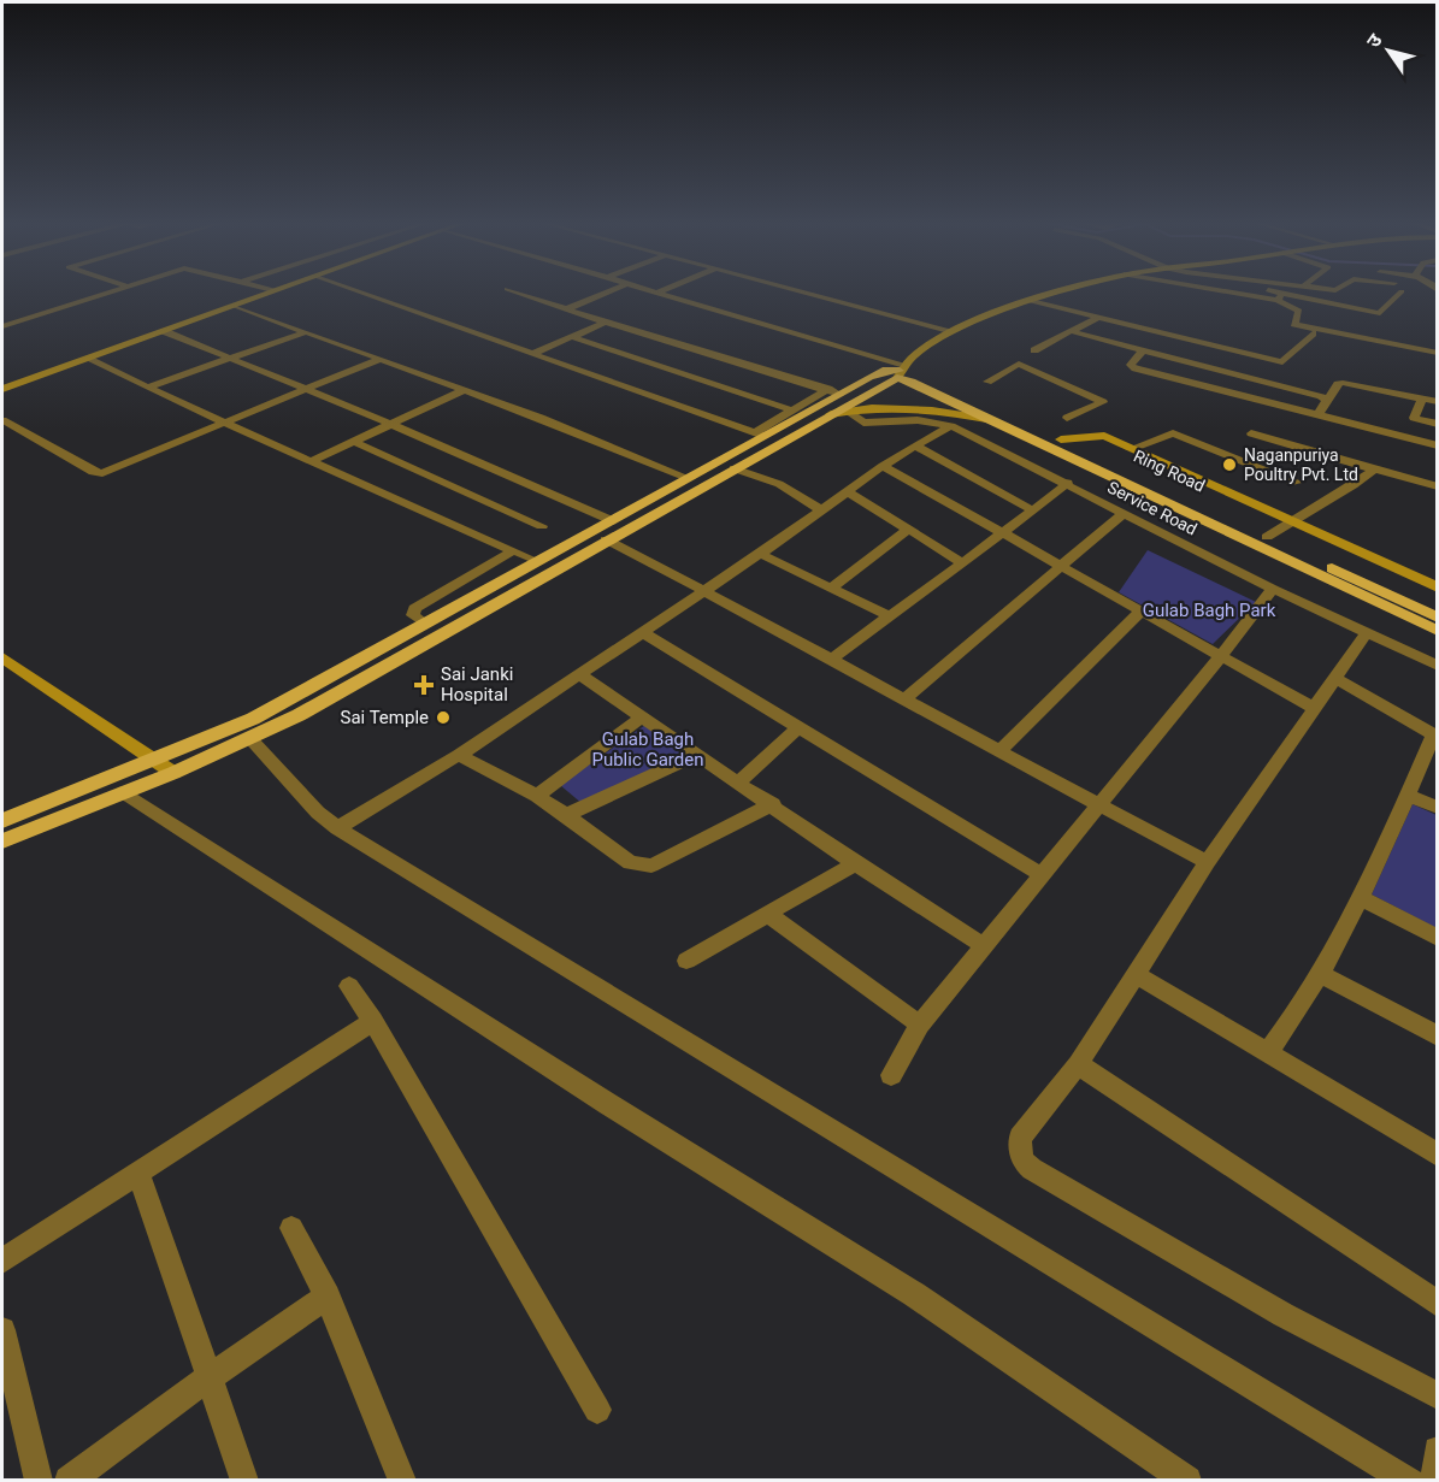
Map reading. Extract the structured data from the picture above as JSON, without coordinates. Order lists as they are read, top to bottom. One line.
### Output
{"streets":{"main road":["Ring Road"],"street":["Service Road"]},"parks":["Gulab Bagh Park","Gulab Bagh Public Garden"],"places":{"other":["Naganpuriya Poultry Pvt. Ltd","Sai Temple"],"health":["Sai Janki Hospital"]},"north":"top left"}
